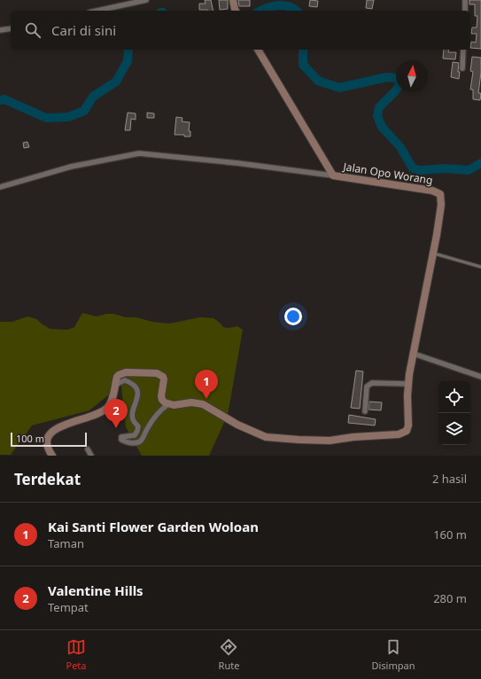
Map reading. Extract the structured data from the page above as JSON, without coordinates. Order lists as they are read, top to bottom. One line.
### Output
{"streets":{"street":["Jalan Opo Worang"]},"scale_bar":"100 m","north":"top","page":{"search":"Cari di sini","pins":["1","2"],"scale":"100 m","heading":["Terdekat","2 hasil"],"list":[{"mark":"1","name":"Kai Santi Flower Garden Woloan","note":"Taman","value":"160 m"},{"mark":"2","name":"Valentine Hills","note":"Tempat","value":"280 m"}],"nav":["Peta","Rute","Disimpan"]}}
